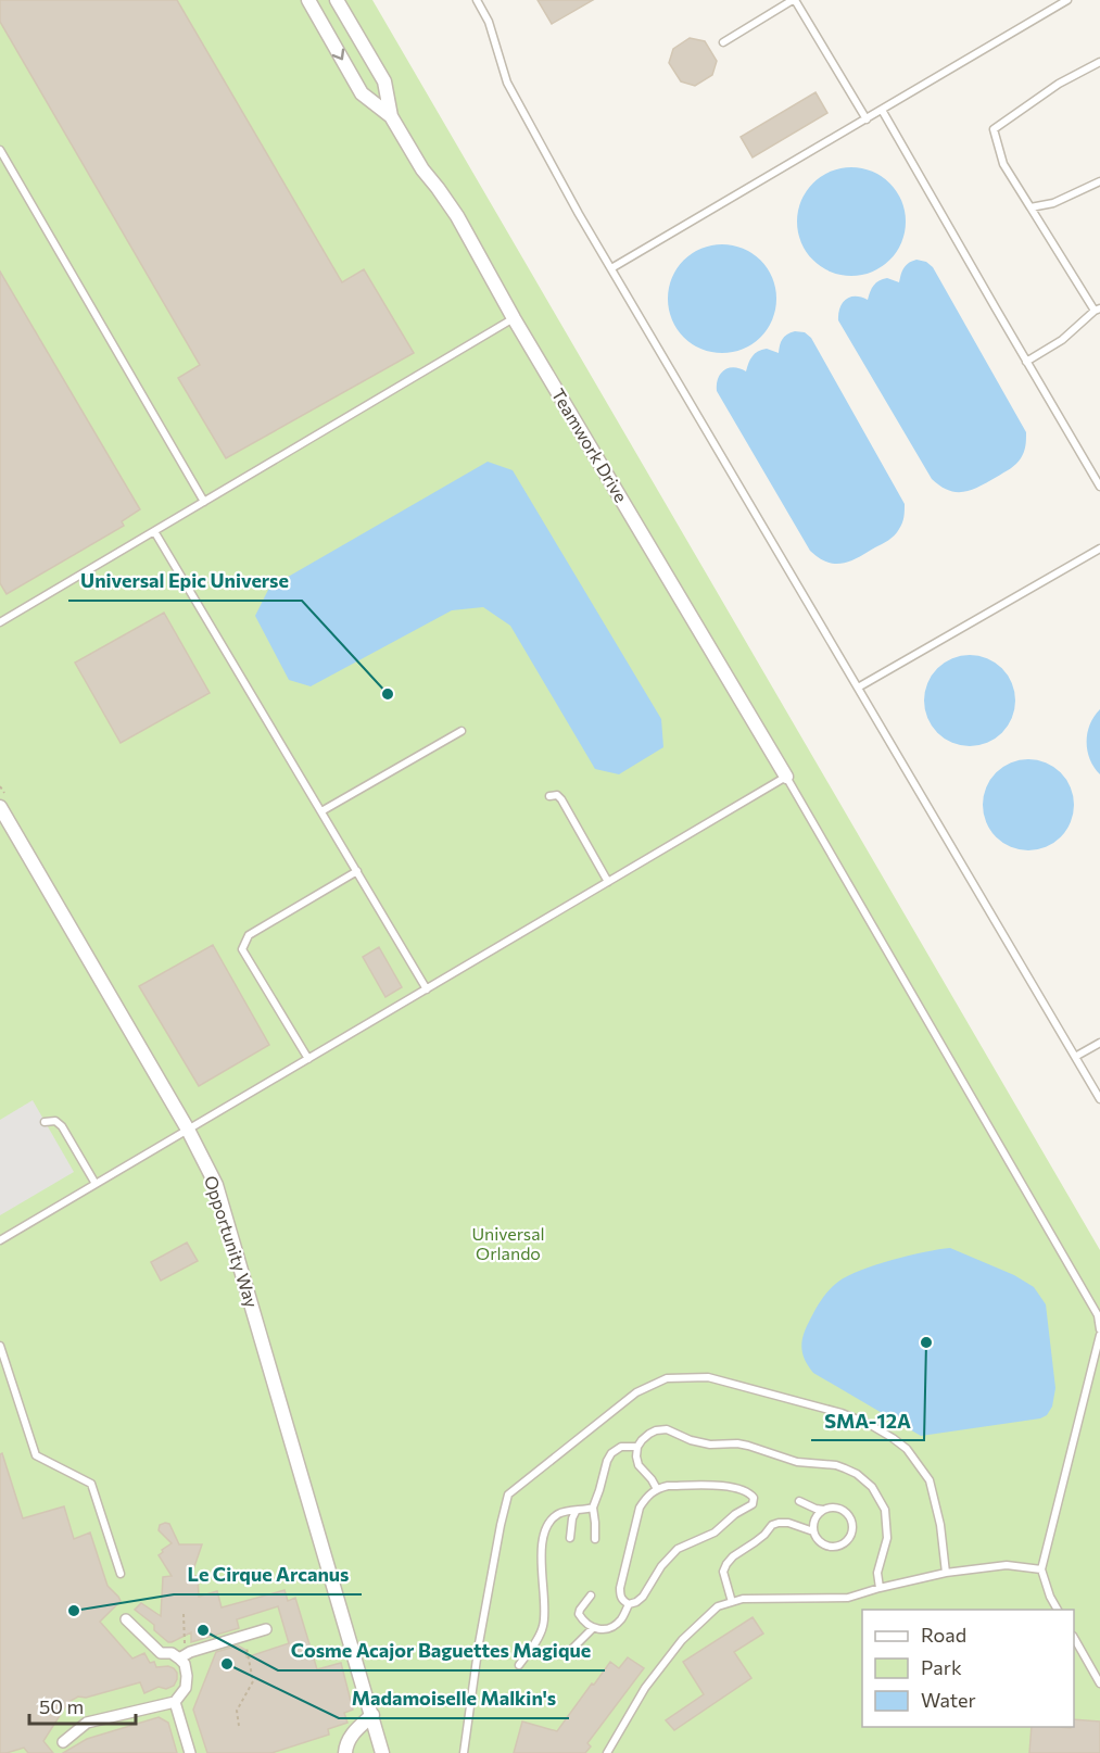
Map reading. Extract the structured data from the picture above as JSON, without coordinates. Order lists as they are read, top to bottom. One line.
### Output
{"streets":{"street":["Teamwork Drive","Opportunity Way"]},"parks":["Universal Orlando"],"places":["Universal Epic Universe","SMA-12A","Le Cirque Arcanus","Cosme Acajor Baguettes Magique","Madamoiselle Malkin's"],"legend":["Road","Park","Water"],"scale_bar":"50 m"}
